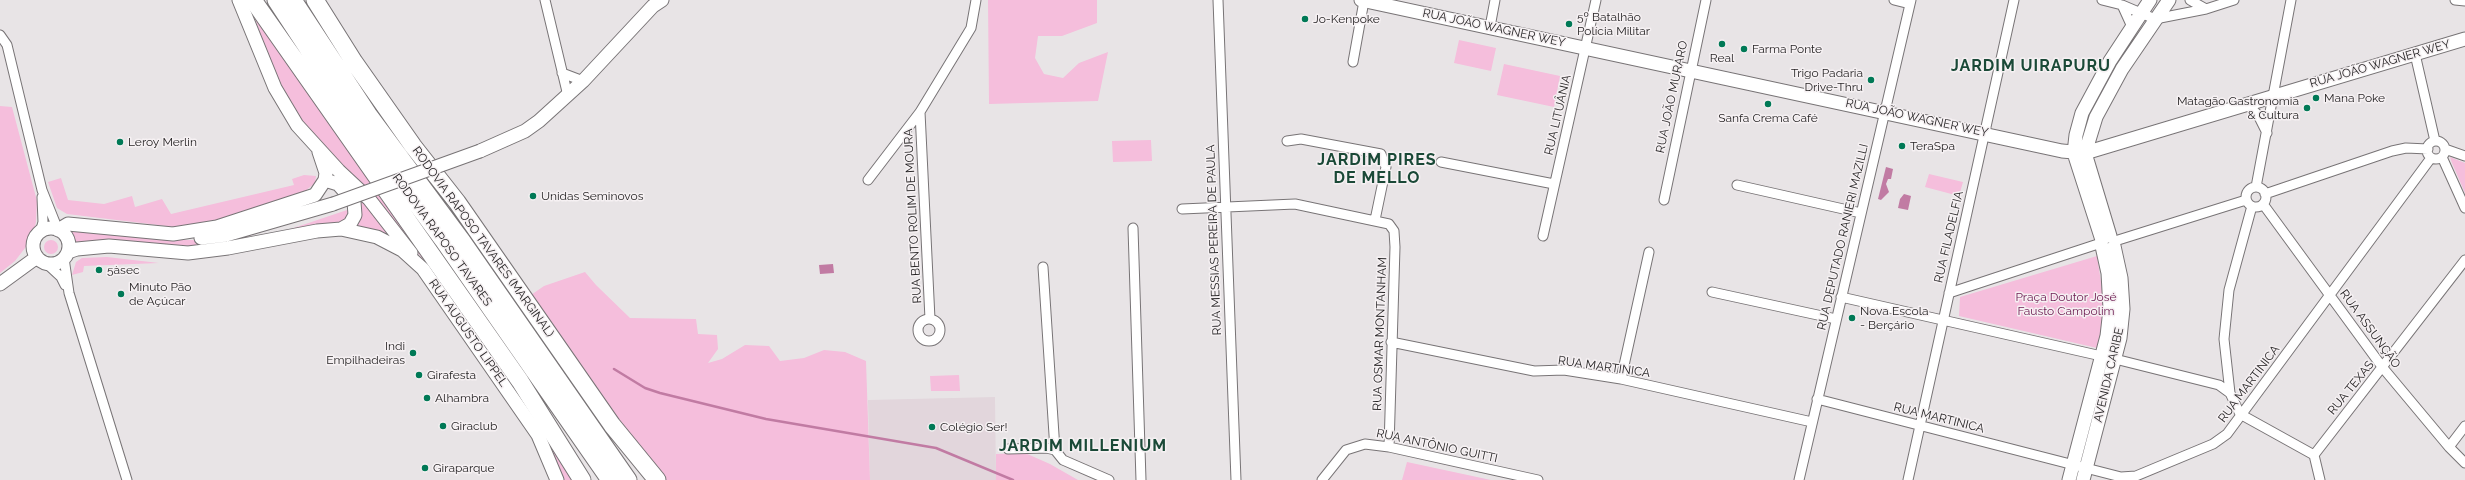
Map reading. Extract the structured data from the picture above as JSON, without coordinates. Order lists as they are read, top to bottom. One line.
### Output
{"streets":{"highway":["RODOVIA RAPOSO TAVARES","RODOVIA RAPOSO TAVARES (MARGINAL)"],"main road":["RUA JOÃO WAGNER WEY","RUA AUGUSTO LIPPEL","AVENIDA CARIBE"],"street":["RUA JOÃO MURARO","RUA LITUÂNIA","RUA BENTO ROLIM DE MOURA","RUA DEPUTADO RANIERI MAZILLI","RUA FILADELFIA","RUA MESSIAS PEREIRA DE PAULA","RUA ASSUNÇÃO","RUA OSMAR MONTANHAM","RUA MARTINICA","RUA TEXAS","RUA ANTÔNIO GUITTI"]},"crossings":[["RUA JOÃO WAGNER WEY","RUA JOÃO MURARO"],["RUA JOÃO WAGNER WEY","RUA LITUÂNIA"],["RUA JOÃO WAGNER WEY","RUA DEPUTADO RANIERI MAZILLI"],["RUA JOÃO WAGNER WEY","RUA FILADELFIA"],["RUA JOÃO WAGNER WEY","AVENIDA CARIBE"],["RUA DEPUTADO RANIERI MAZILLI","RUA MARTINICA"],["RUA FILADELFIA","RUA MARTINICA"],["RUA ASSUNÇÃO","RUA MARTINICA"],["RUA ASSUNÇÃO","RUA TEXAS"],["RUA OSMAR MONTANHAM","RUA MARTINICA"],["RUA OSMAR MONTANHAM","RUA ANTÔNIO GUITTI"],["RUA MARTINICA","AVENIDA CARIBE"]],"districts":["JARDIM UIRAPURU","JARDIM PIRES DE MELLO","JARDIM MILLENIUM"],"parks":["Praça Doutor José Fausto Campolim"],"places":["Jo-Kenpoke","5º Batalhão Polícia Militar","Real","Farma Ponte","Trigo Padaria Drive-Thru","Mana Poke","Sanfa Crema Café","Matagão Gastronomia & Cultura","Leroy Merlin","TeraSpa","Unidas Seminovos","5àsec","Minuto Pão de Açúcar","Nova Escola - Berçário","Indi Empilhadeiras","Girafesta","Alhambra","Giraclub","Colégio Ser!","Giraparque"]}
